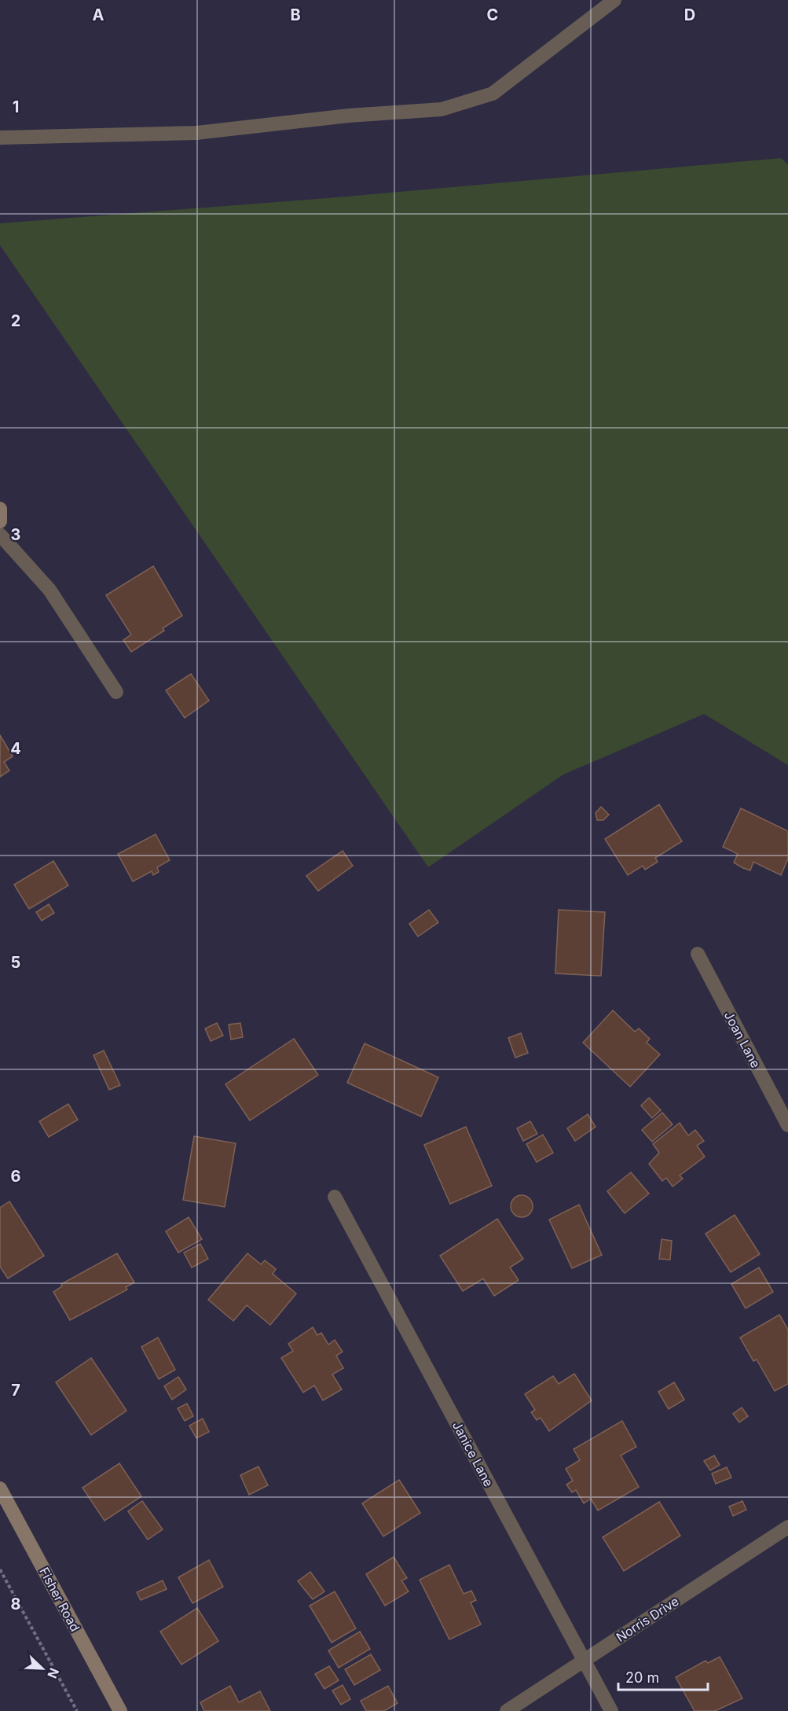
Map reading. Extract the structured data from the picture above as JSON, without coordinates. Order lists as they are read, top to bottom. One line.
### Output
{"streets":{"street":["Joan Lane","Janice Lane","Fisher Road","Norris Drive"]},"crossings":[["Janice Lane","Norris Drive"]],"scale_bar":"20 m","north":"bottom right","grid":{"columns":["A","B","C","D"],"rows":["1","2","3","4","5","6","7","8"]}}
